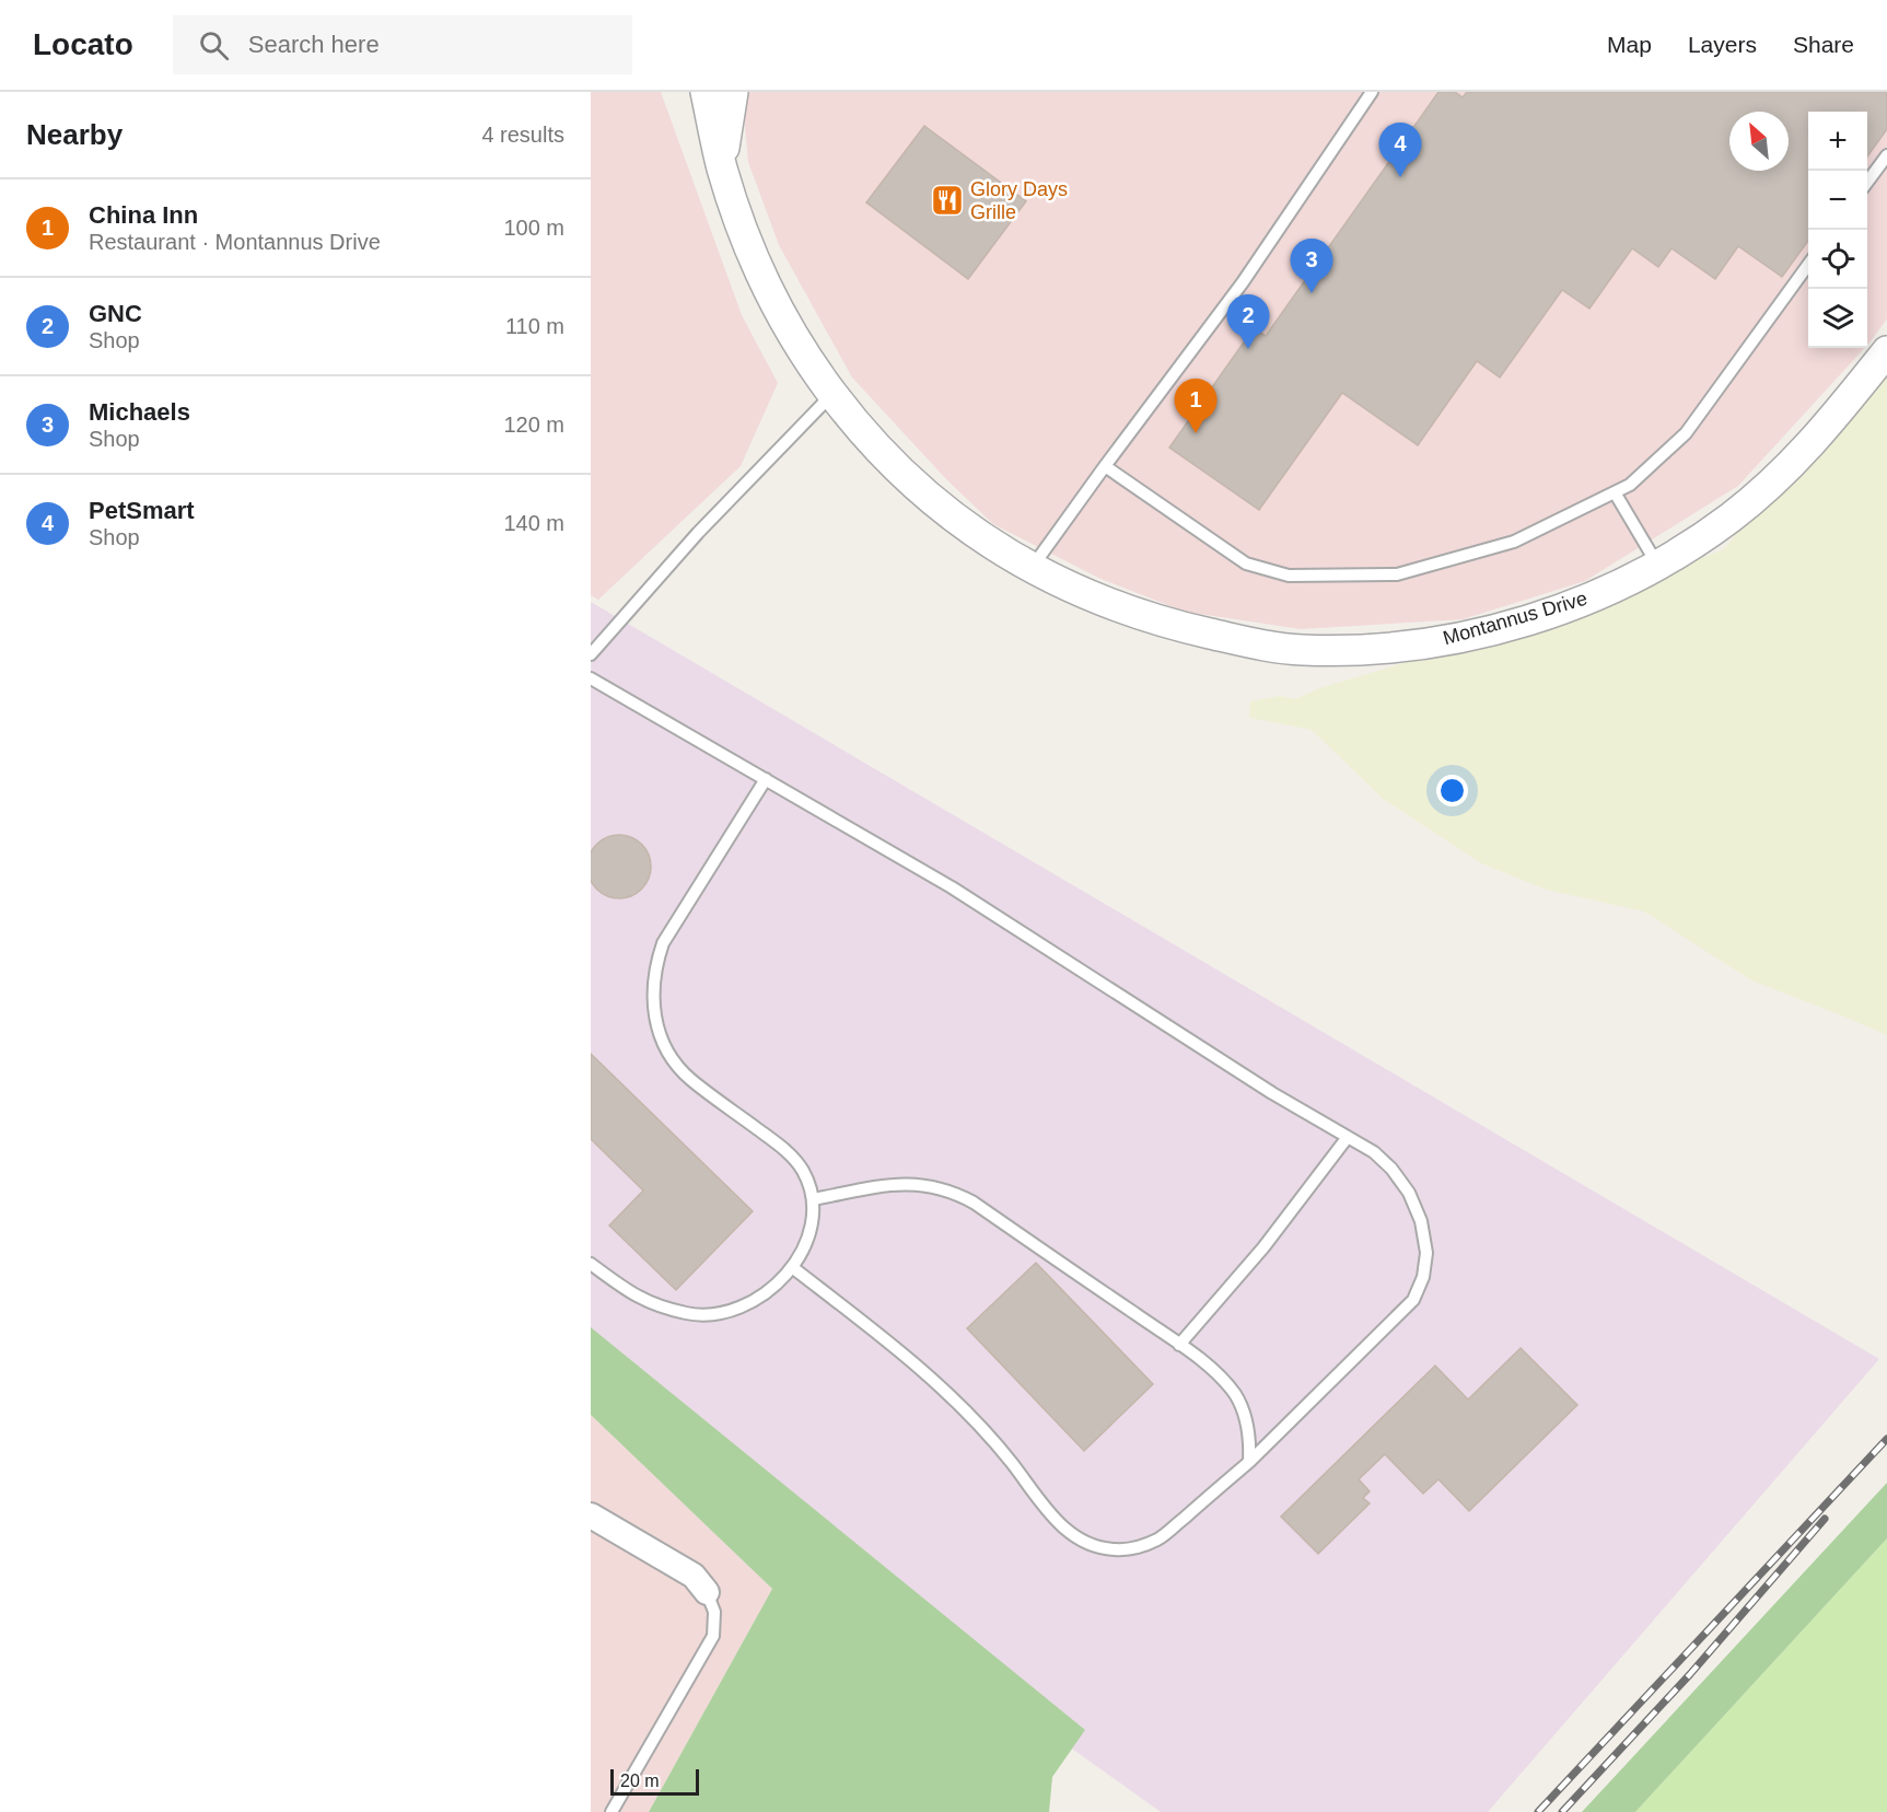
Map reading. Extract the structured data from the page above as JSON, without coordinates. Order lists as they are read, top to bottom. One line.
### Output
{"streets":{"street":["Montannus Drive"]},"places":{"restaurant":["Glory Days Grille"]},"scale_bar":"20 m","north":"top left","page":{"header":"Locato","search":"Search here","nav":["Map","Layers","Share"],"heading":["Nearby","4 results"],"map_buttons":["+","−"],"pins":["4","3","2","1"],"list":[{"mark":"1","name":"China Inn","note":"Restaurant · Montannus Drive","value":"100 m"},{"mark":"2","name":"GNC","note":"Shop","value":"110 m"},{"mark":"3","name":"Michaels","note":"Shop","value":"120 m"},{"mark":"4","name":"PetSmart","note":"Shop","value":"140 m"}],"scale":"20 m"}}
